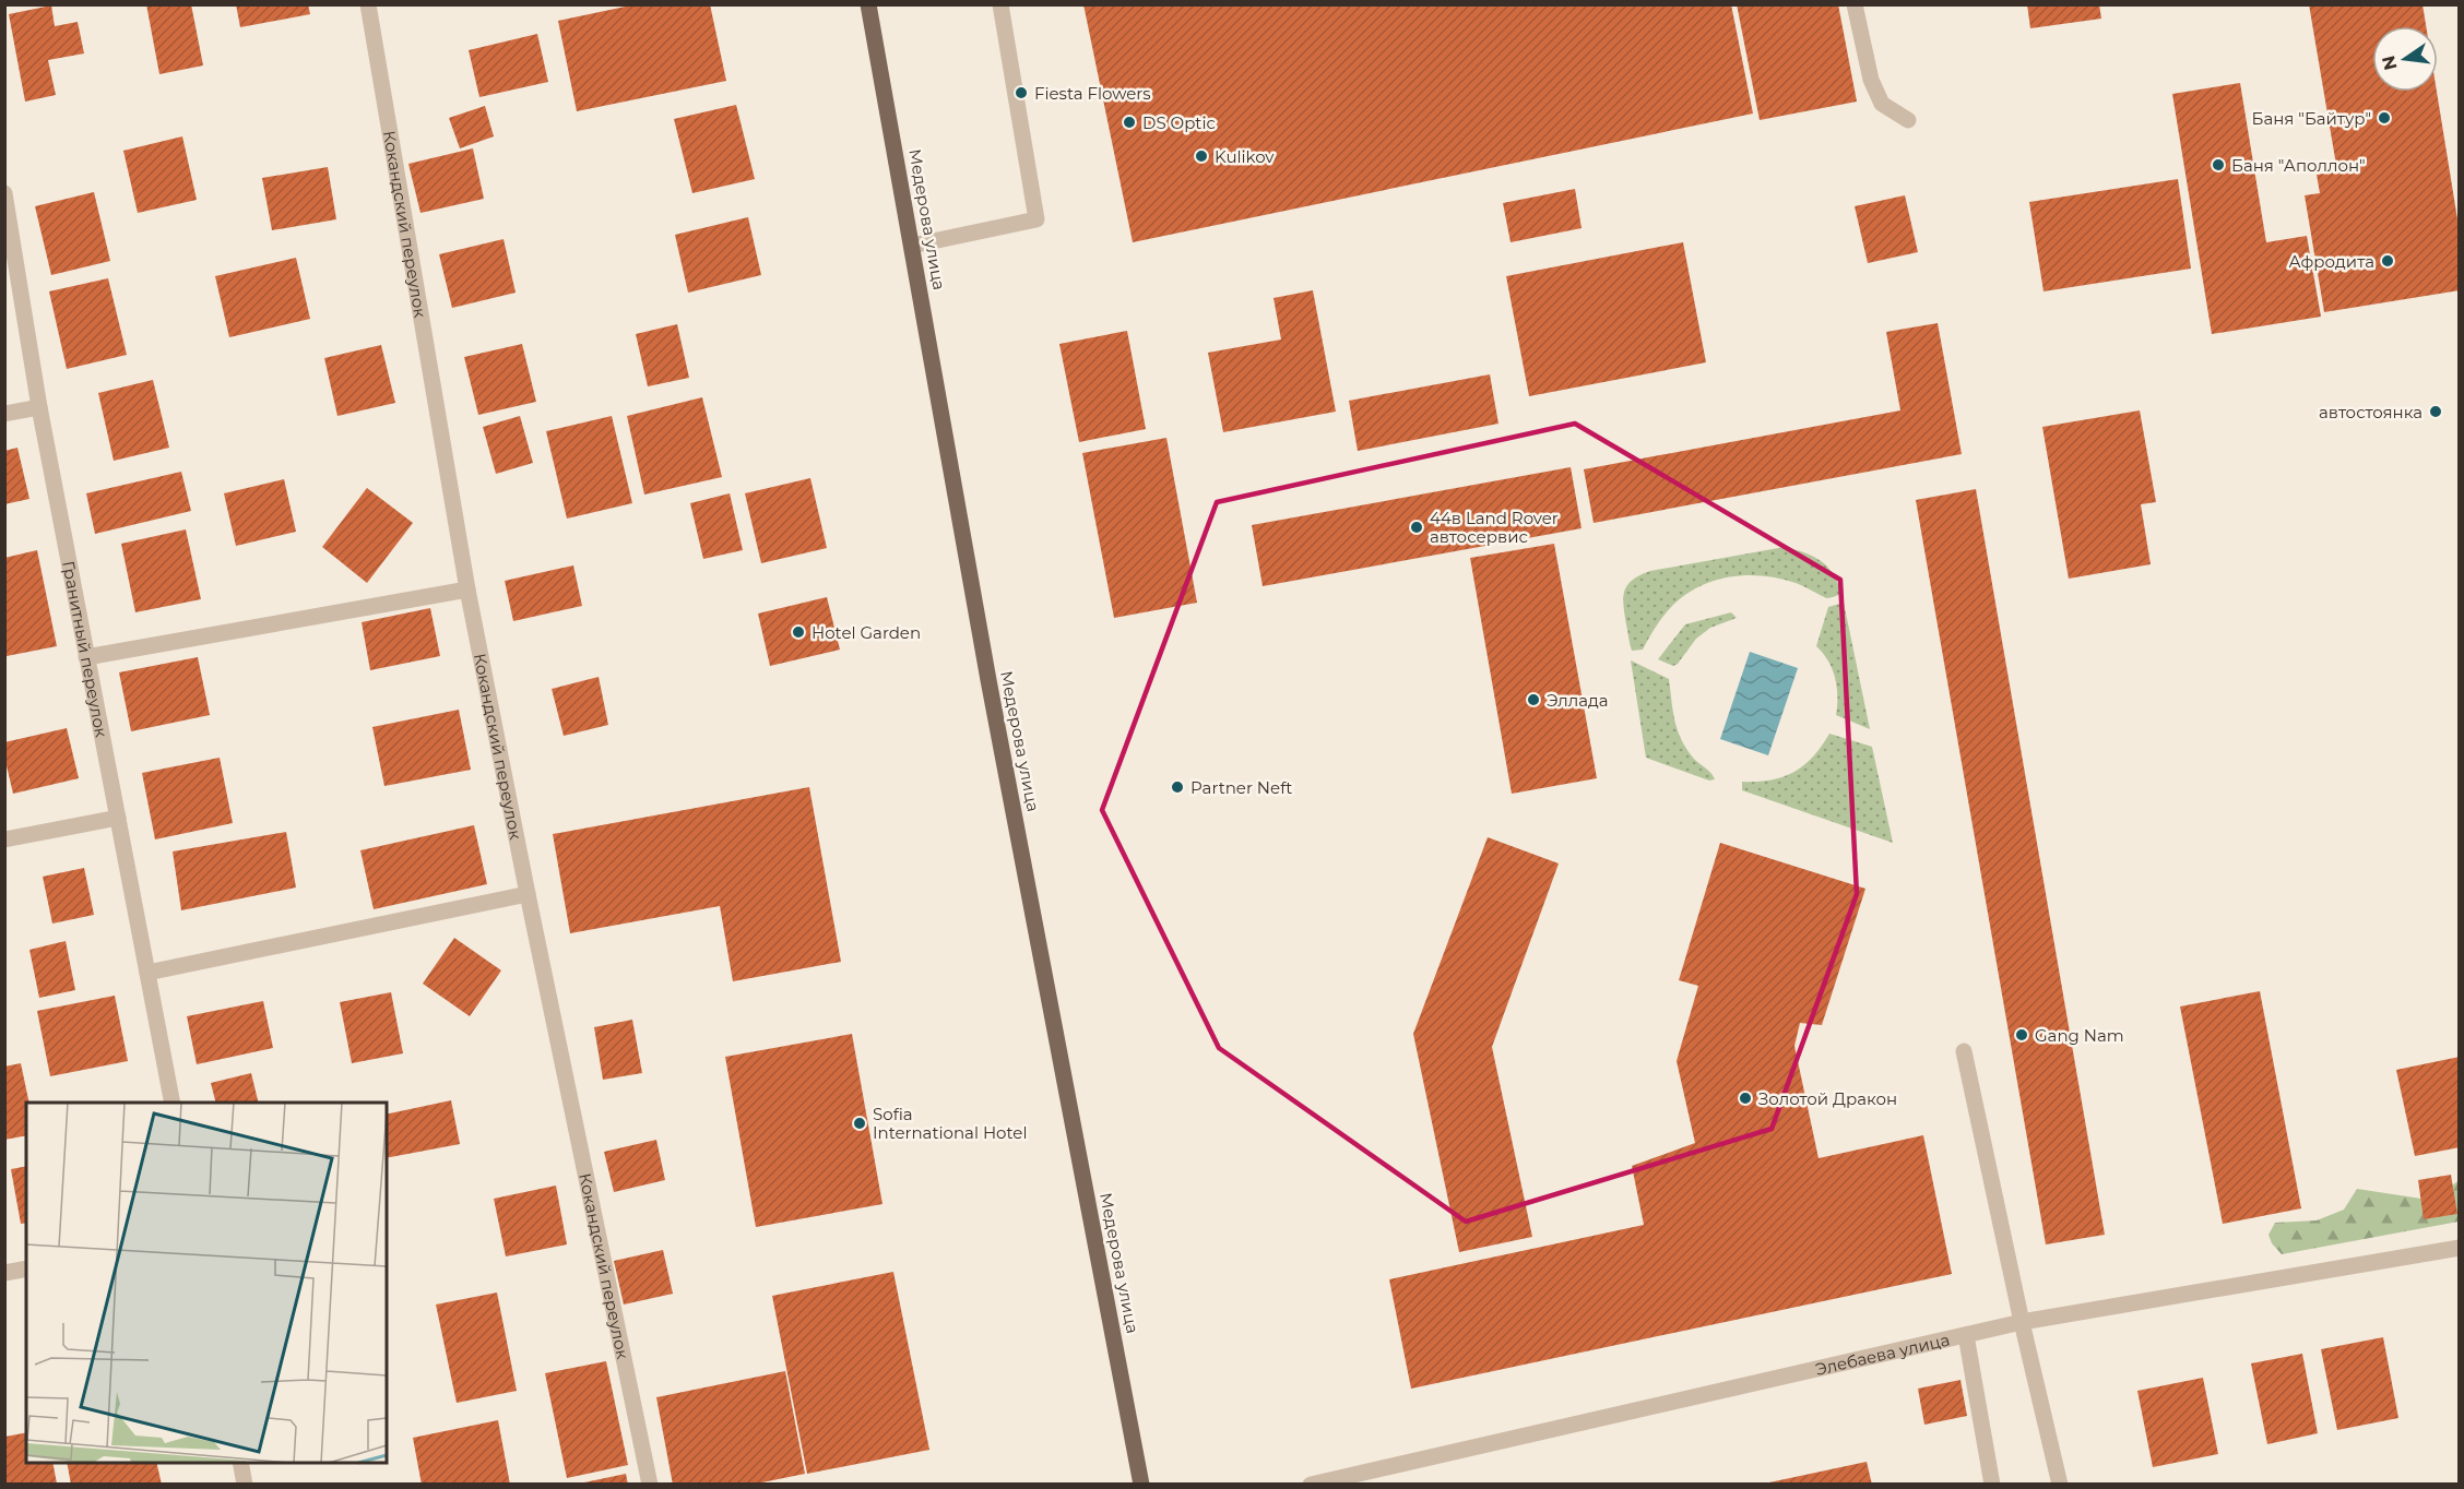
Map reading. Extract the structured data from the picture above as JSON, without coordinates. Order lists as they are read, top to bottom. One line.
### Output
{"streets":{"main road":["Медерова улица"],"street":["Кокандский переулок","Гранитный переулок","Элебаева улица"]},"places":["Fiesta Flowers","Баня \"Байтур\"","DS Optic","Kulikov","Баня \"Аполлон\"","Афродита","автостоянка","44в Land Rover автосервис","Hotel Garden","Эллада","Partner Neft","Gang Nam","Золотой Дракон","Sofia International Hotel"],"north":"left"}
